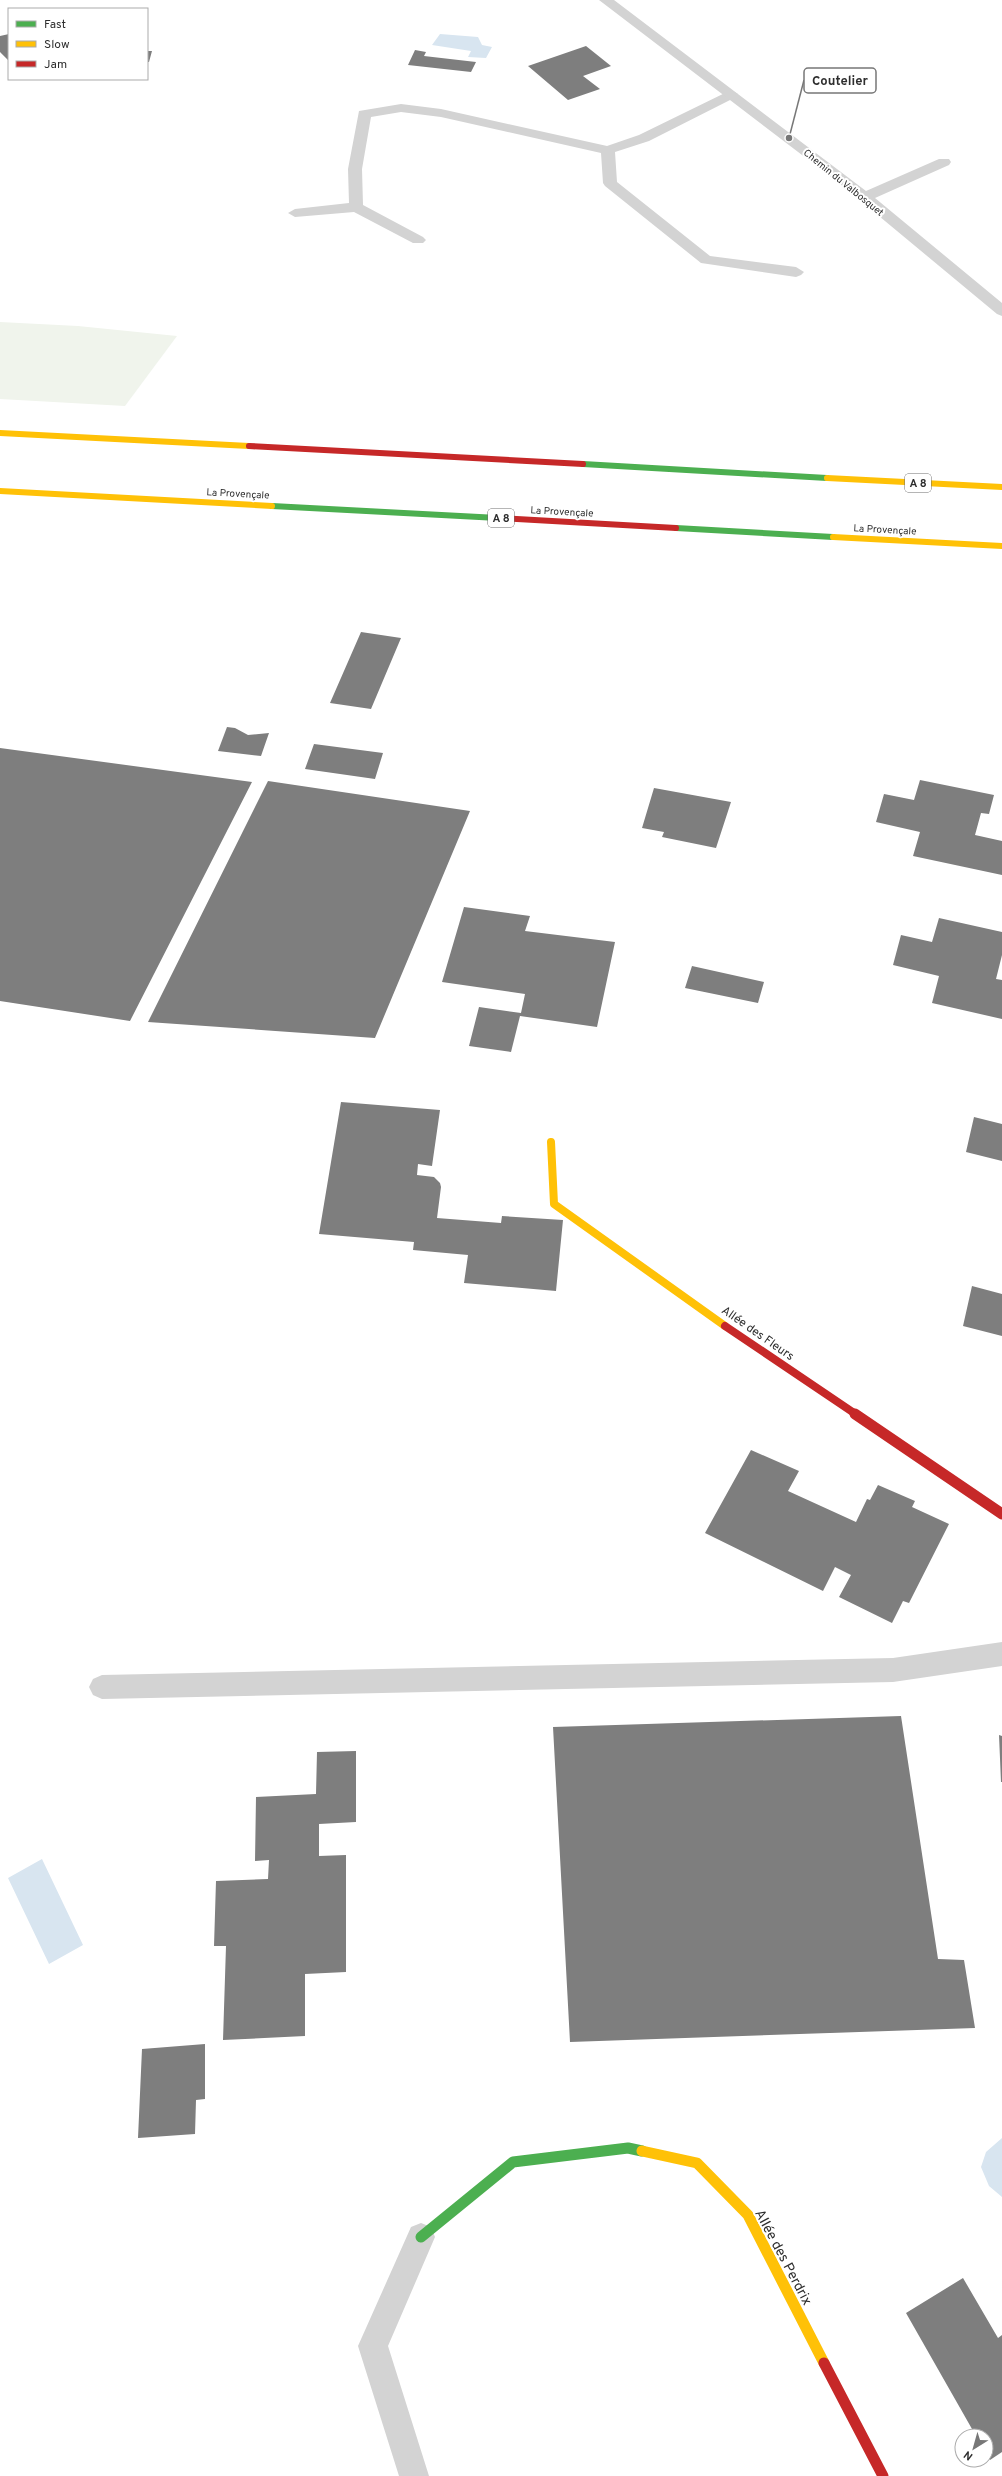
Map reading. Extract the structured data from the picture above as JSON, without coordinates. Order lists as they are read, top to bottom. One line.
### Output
{"streets":{"main road":["A 8","La Provençale","Allée des Fleurs","Allée des Perdrix"],"street":["Chemin du Valbosquet"]},"places":["Coutelier"],"legend":["Fast","Slow","Jam"],"north":"bottom left"}
